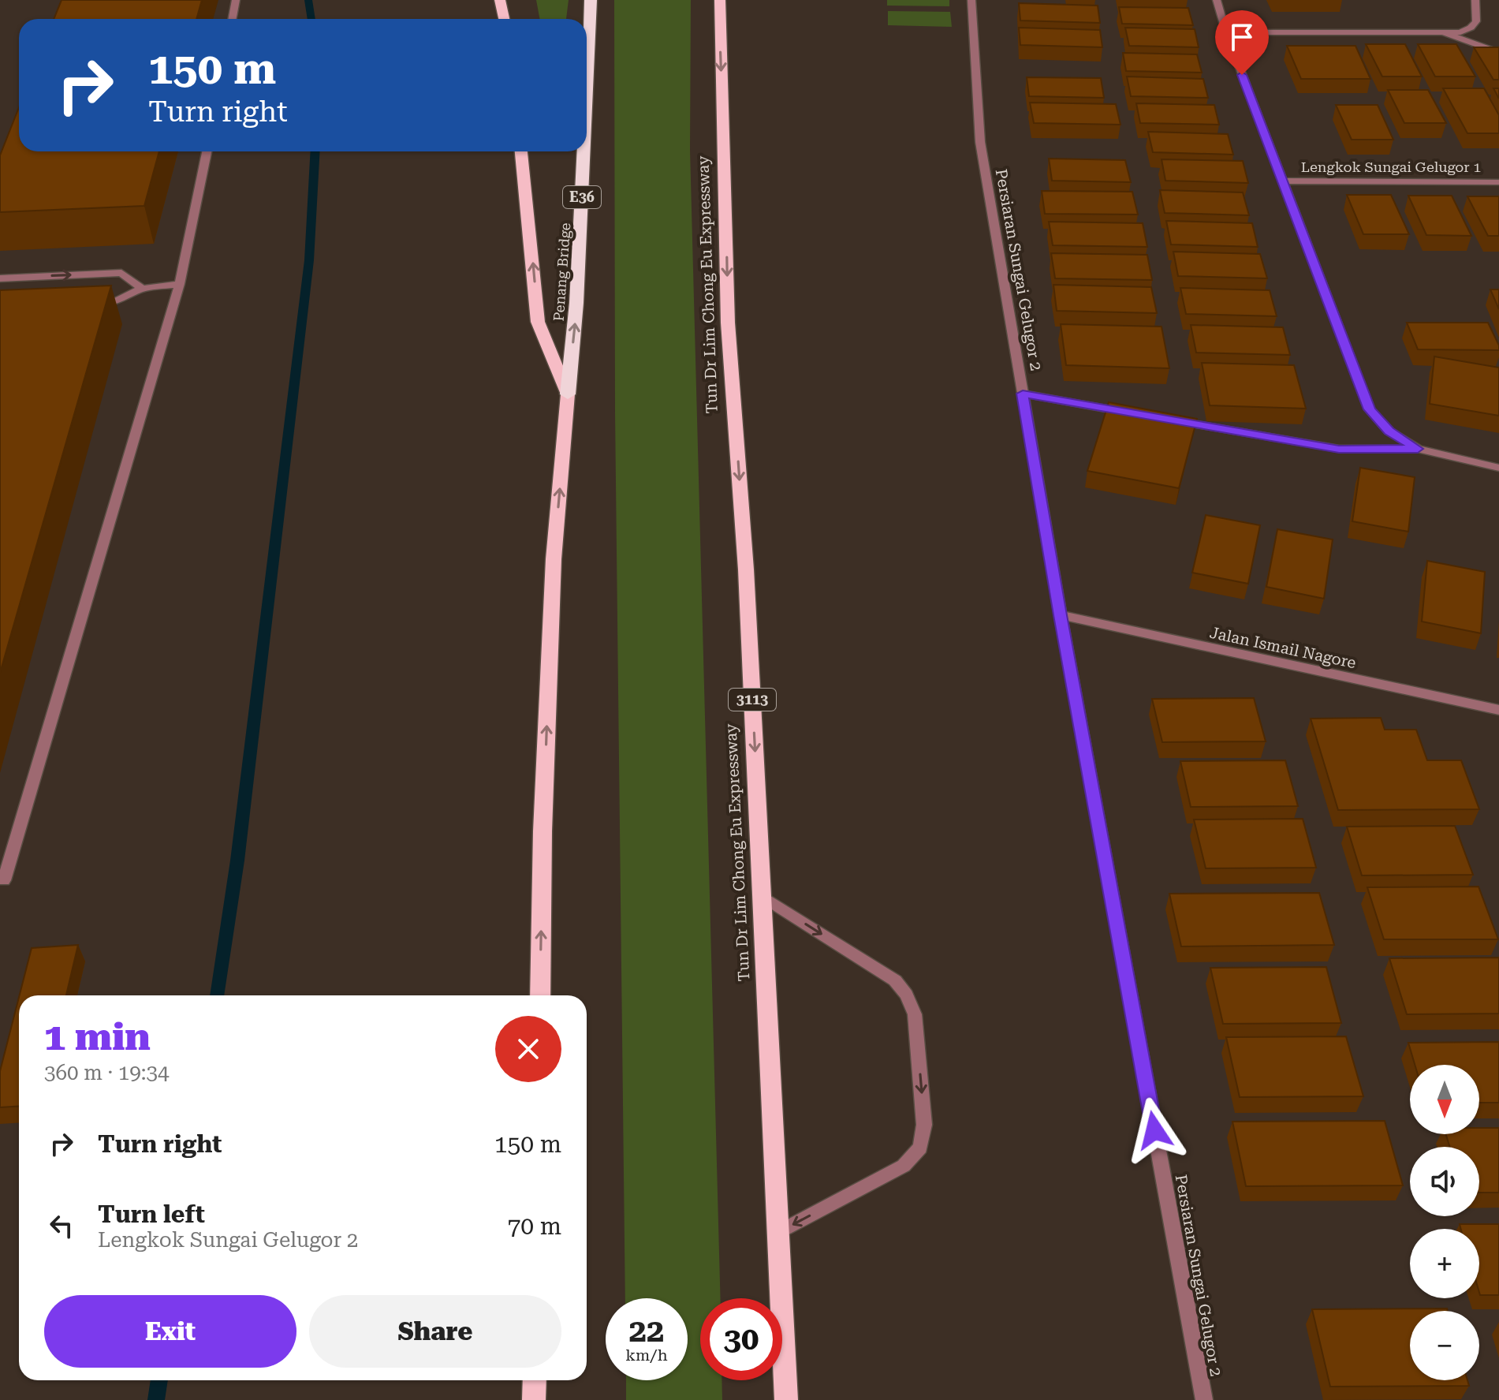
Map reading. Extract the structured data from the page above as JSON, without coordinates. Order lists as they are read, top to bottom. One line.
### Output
{"streets":{"highway":["E36","Penang Bridge","Tun Dr Lim Chong Eu Expressway","3113"],"street":["Lengkok Sungai Gelugor 1","Persiaran Sungai Gelugor 2","Jalan Ismail Nagore"]},"crossings":[["Persiaran Sungai Gelugor 2","Jalan Ismail Nagore"]],"one_way":["Tun Dr Lim Chong Eu Expressway"],"north":"bottom","page":{"turn":["150 m","Turn right"],"heading":["1 min","360 m · 19:34"],"map_buttons":["+","−"],"list":[{"name":"Turn right","value":"150 m"},{"name":"Turn left","note":"Lengkok Sungai Gelugor 2","value":"70 m"}],"buttons":["Exit","Share"],"speed":"22 km/h","limit":"30"}}
